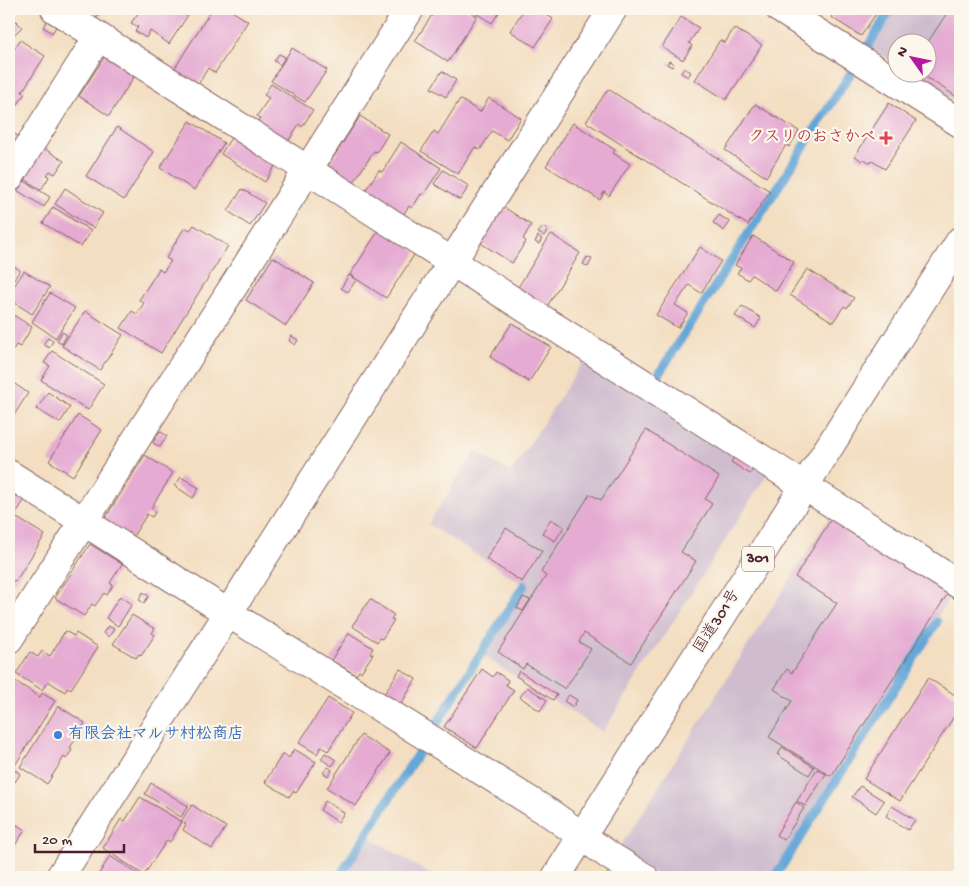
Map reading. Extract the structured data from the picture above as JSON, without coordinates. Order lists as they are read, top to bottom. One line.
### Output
{"streets":{"main road":["301","国道301号"]},"places":{"health":["クスリのおさかべ"],"other":["有限会社マルサ村松商店"]},"scale_bar":"20 m","north":"top left"}
